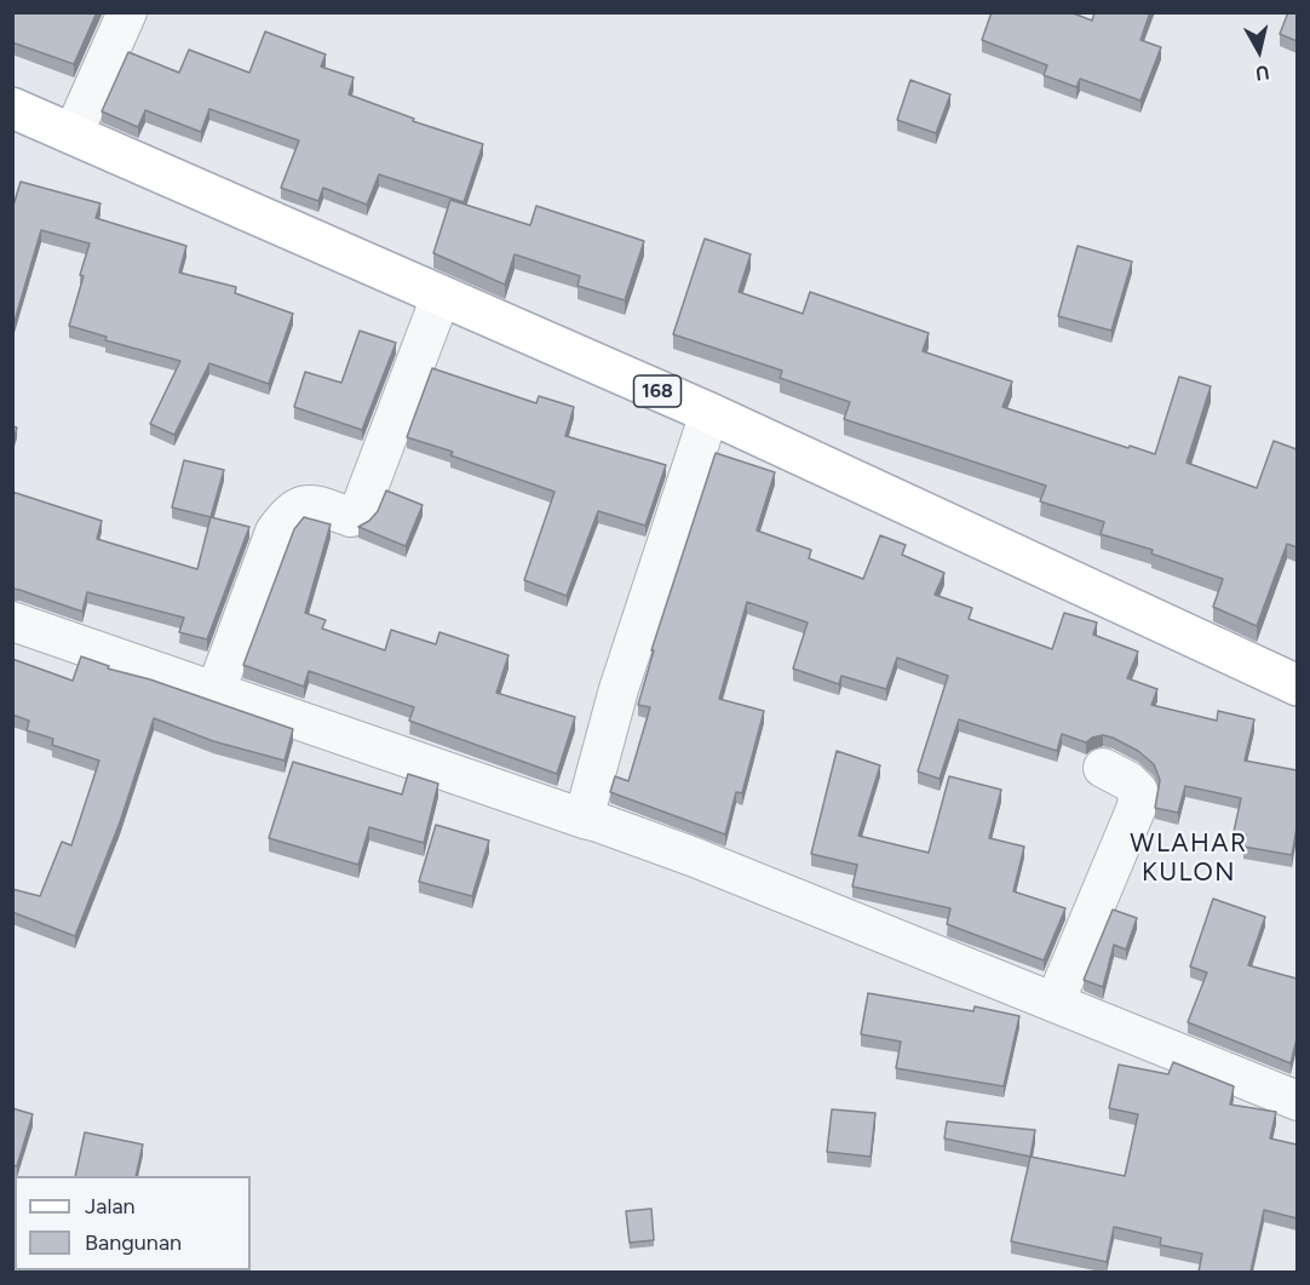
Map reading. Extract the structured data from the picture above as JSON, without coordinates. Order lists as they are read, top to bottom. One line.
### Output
{"streets":{"main road":["168"]},"districts":["WLAHAR KULON"],"legend":["Jalan","Bangunan"],"north":"bottom"}
